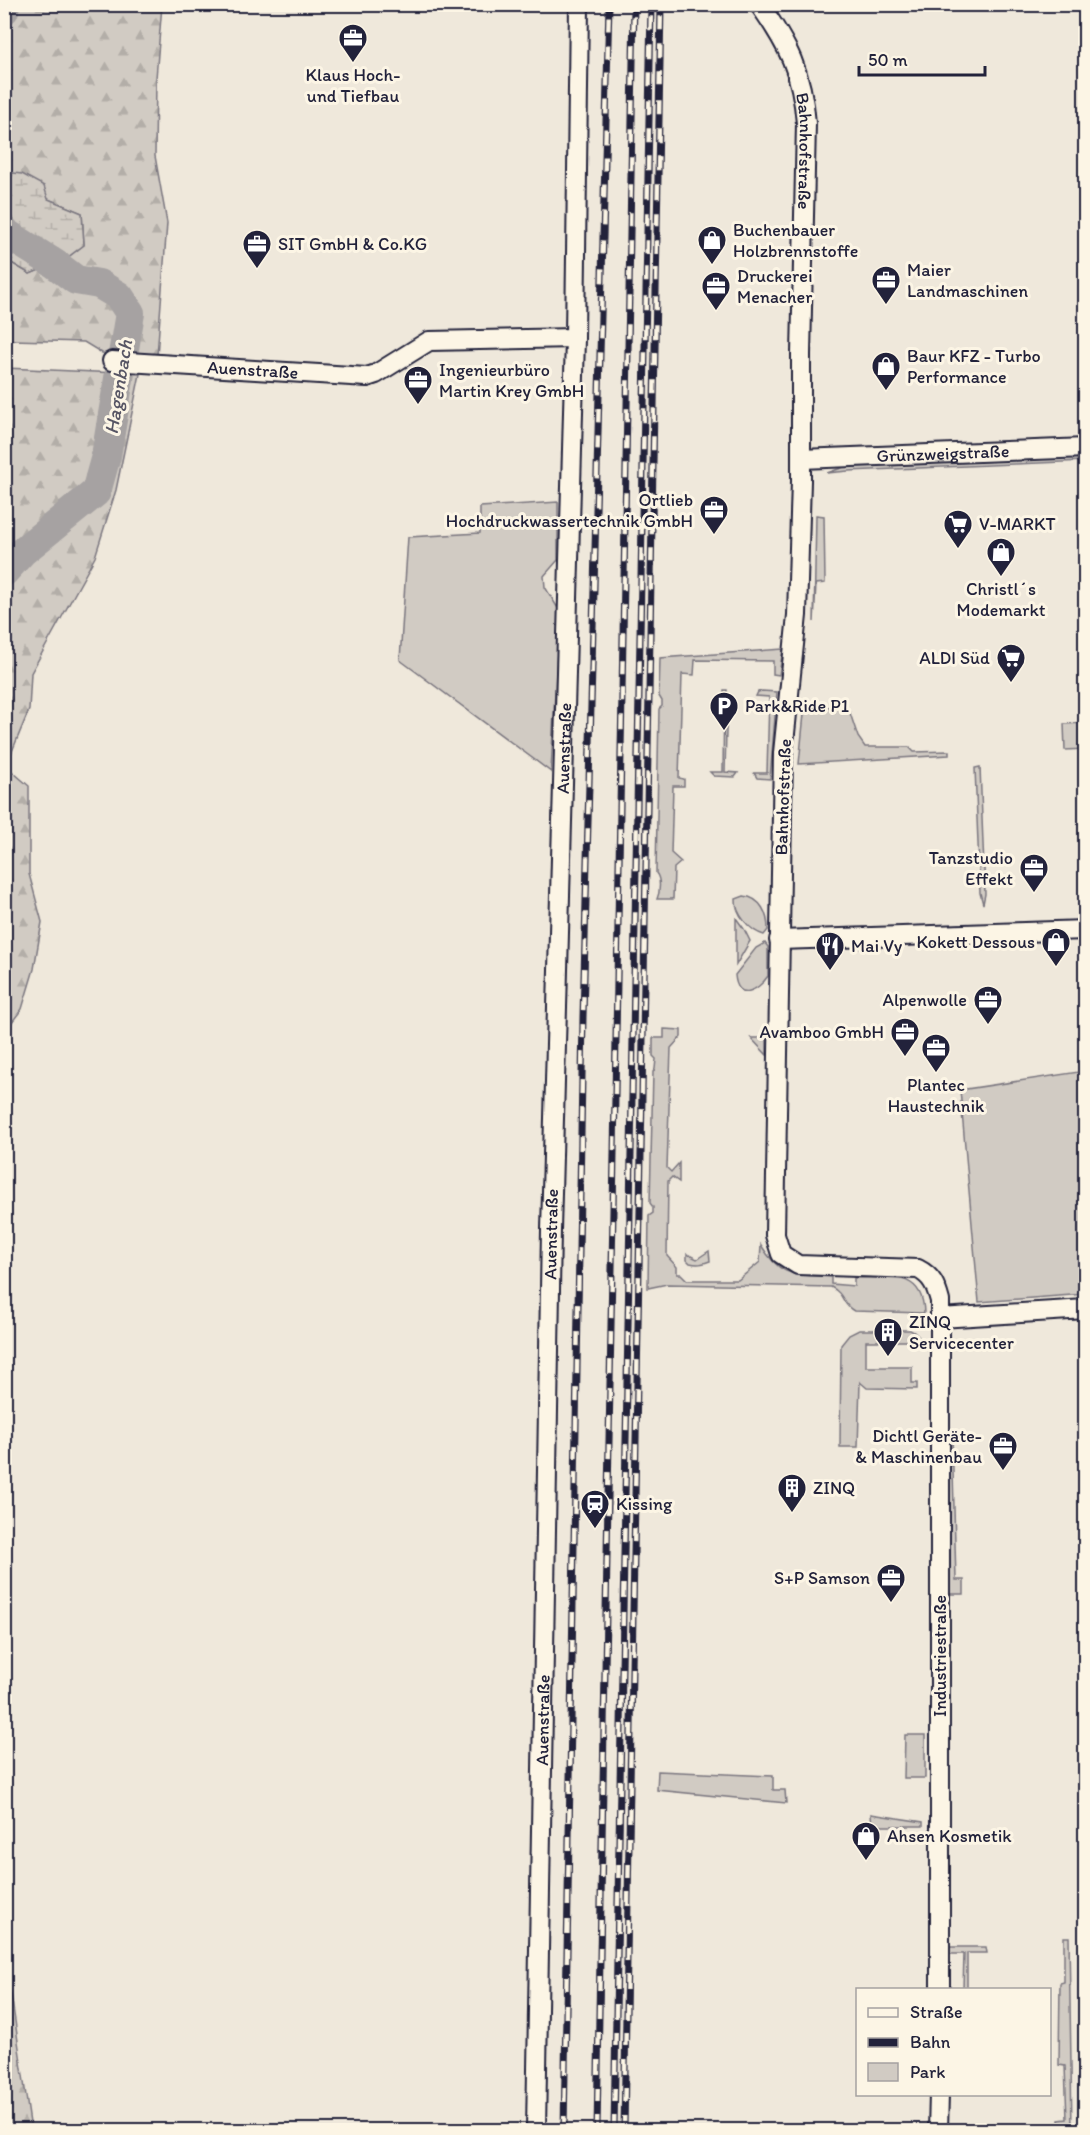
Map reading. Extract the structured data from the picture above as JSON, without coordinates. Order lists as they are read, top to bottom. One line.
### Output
{"streets":{"street":["Bahnhofstraße","Auenstraße","Grünzweigstraße","Industriestraße"]},"crossings":[["Bahnhofstraße","Grünzweigstraße"],["Bahnhofstraße","Industriestraße"]],"water":["Hagenbach"],"places":{"office":["Klaus Hoch- und Tiefbau","SIT GmbH & Co.KG","Maier Landmaschinen","Druckerei Menacher","Ingenieurbüro Martin Krey GmbH","Ortlieb Hochdruckwassertechnik GmbH","Tanzstudio Effekt","Alpenwolle","Avamboo GmbH","Plantec Haustechnik","Dichtl Geräte- & Maschinenbau","S+P Samson"],"shop":["Buchenbauer Holzbrennstoffe","Baur KFZ - Turbo Performance","Christl´s Modemarkt","Kokett Dessous","Ahsen Kosmetik"],"supermarket":["V-MARKT","ALDI Süd"],"parking":["Park&Ride P1"],"restaurant":["Mai Vy"],"building":["ZINQ Servicecenter","ZINQ"],"station":["Kissing"]},"legend":["Straße","Bahn","Park"],"scale_bar":"50 m"}
